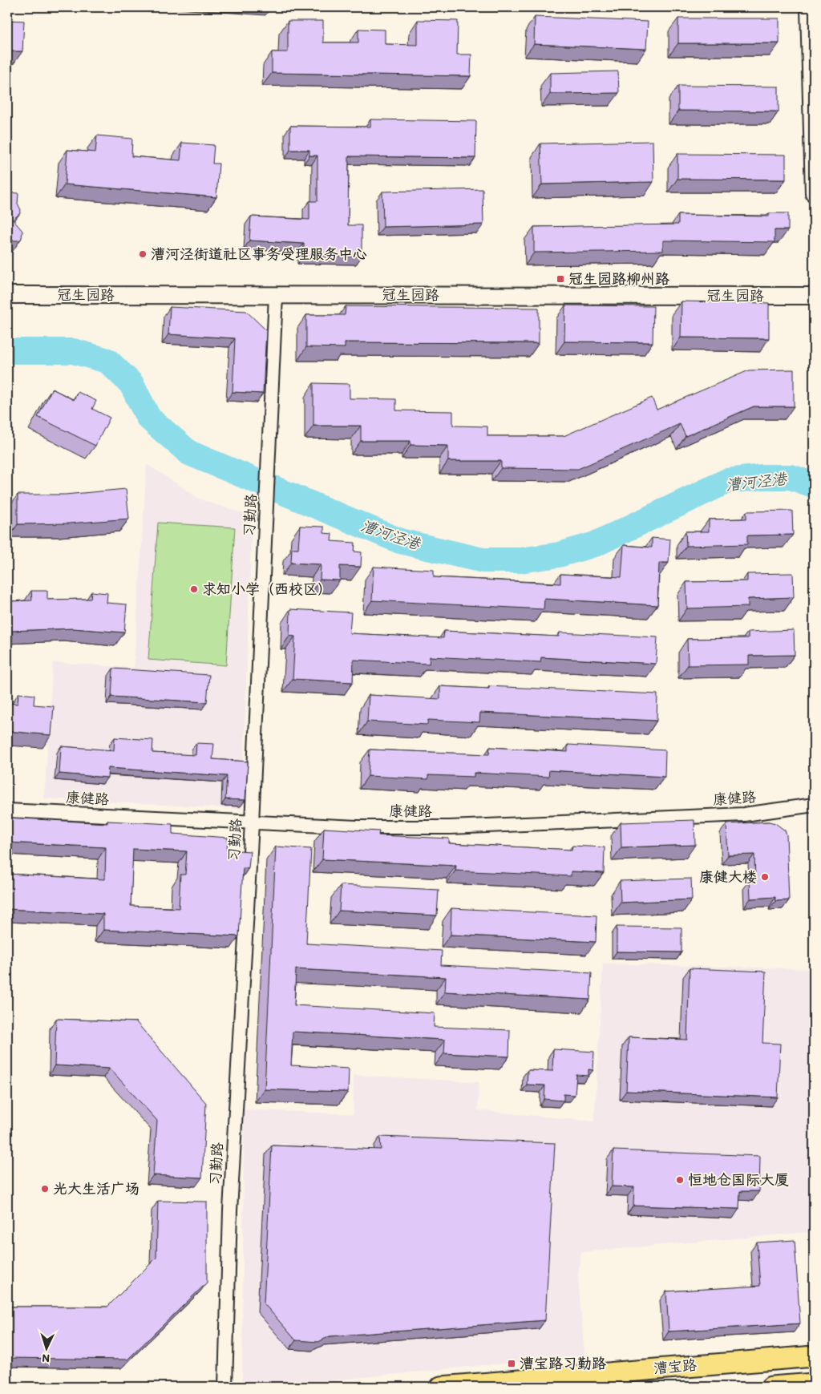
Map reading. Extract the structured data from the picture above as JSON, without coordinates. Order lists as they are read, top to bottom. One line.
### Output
{"streets":{"main road":["漕宝路"],"street":["冠生园路","习勤路","康健路"]},"crossings":[["冠生园路","习勤路"],["习勤路","康健路"]],"water":["漕河泾港"],"places":{"other":["漕河泾街道社区事务受理服务中心","求知小学（西校区）","康健大楼","恒地仓国际大厦","光大生活广场"],"transit":["冠生园路柳州路","漕宝路习勤路"]},"north":"bottom"}
